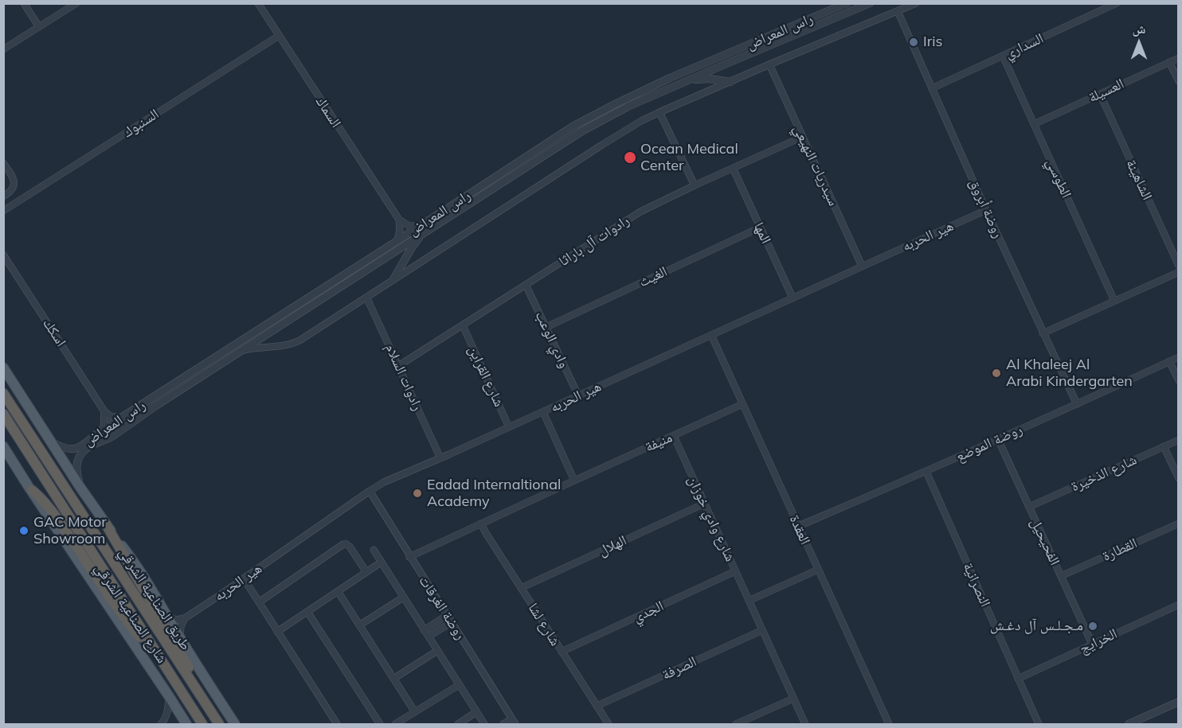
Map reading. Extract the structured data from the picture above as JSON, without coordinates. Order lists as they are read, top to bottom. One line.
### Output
{"streets":{"highway":["طريق الصناعية الشرقي"],"main road":["شارع الصناعية الشرقي"],"street":["راس المعراض","السداري","العسيلة","السماك","السنبوك","سيدريات النهيعي","الطوسي","الشاهينة","روضة أبروق","المها","هير الحربه","رادوات آل باراثا","الغيث","اسكك","وادي الوعب","شارع القراين","رادوات السلام","منيفة","روضة الموضع","شارع الذخيرة","شارع وادي خوزان","العقدة","الفحيحيل","الهلال","القطارة","النصرانية","روضة الغرقات","الجدي","شارع لشا","الخرايج","الصرفة"]},"crossings":[["راس المعراض","سيدريات النهيعي"],["راس المعراض","روضة أبروق"],["راس المعراض","رادوات السلام"],["السداري","الطوسي"],["السداري","روضة أبروق"],["العسيلة","الطوسي"],["العسيلة","الشاهينة"],["السماك","السنبوك"],["سيدريات النهيعي","هير الحربه"],["سيدريات النهيعي","رادوات آل باراثا"],["روضة أبروق","هير الحربه"],["روضة أبروق","روضة الموضع"],["المها","هير الحربه"],["المها","رادوات آل باراثا"],["المها","الغيث"],["هير الحربه","وادي الوعب"],["هير الحربه","شارع القراين"],["هير الحربه","رادوات السلام"],["هير الحربه","العقدة"],["هير الحربه","روضة الغرقات"],["رادوات آل باراثا","وادي الوعب"],["رادوات آل باراثا","شارع القراين"],["رادوات آل باراثا","رادوات السلام"],["الغيث","وادي الوعب"],["منيفة","شارع وادي خوزان"],["منيفة","العقدة"],["منيفة","روضة الغرقات"],["منيفة","شارع لشا"],["روضة الموضع","العقدة"],["روضة الموضع","الفحيحيل"],["روضة الموضع","النصرانية"],["شارع الذخيرة","الفحيحيل"],["شارع وادي خوزان","الهلال"],["شارع وادي خوزان","الجدي"],["شارع وادي خوزان","الصرفة"],["الفحيحيل","القطارة"],["الفحيحيل","الخرايج"],["الهلال","شارع لشا"],["النصرانية","الخرايج"],["الجدي","شارع لشا"],["شارع لشا","الصرفة"]],"places":["Iris","Ocean Medical Center","Al Khaleej Al Arabi Kindergarten","Eadad Internaltional Academy","GAC Motor Showroom","مـجـلـس آل دغـش"],"north":"top"}
